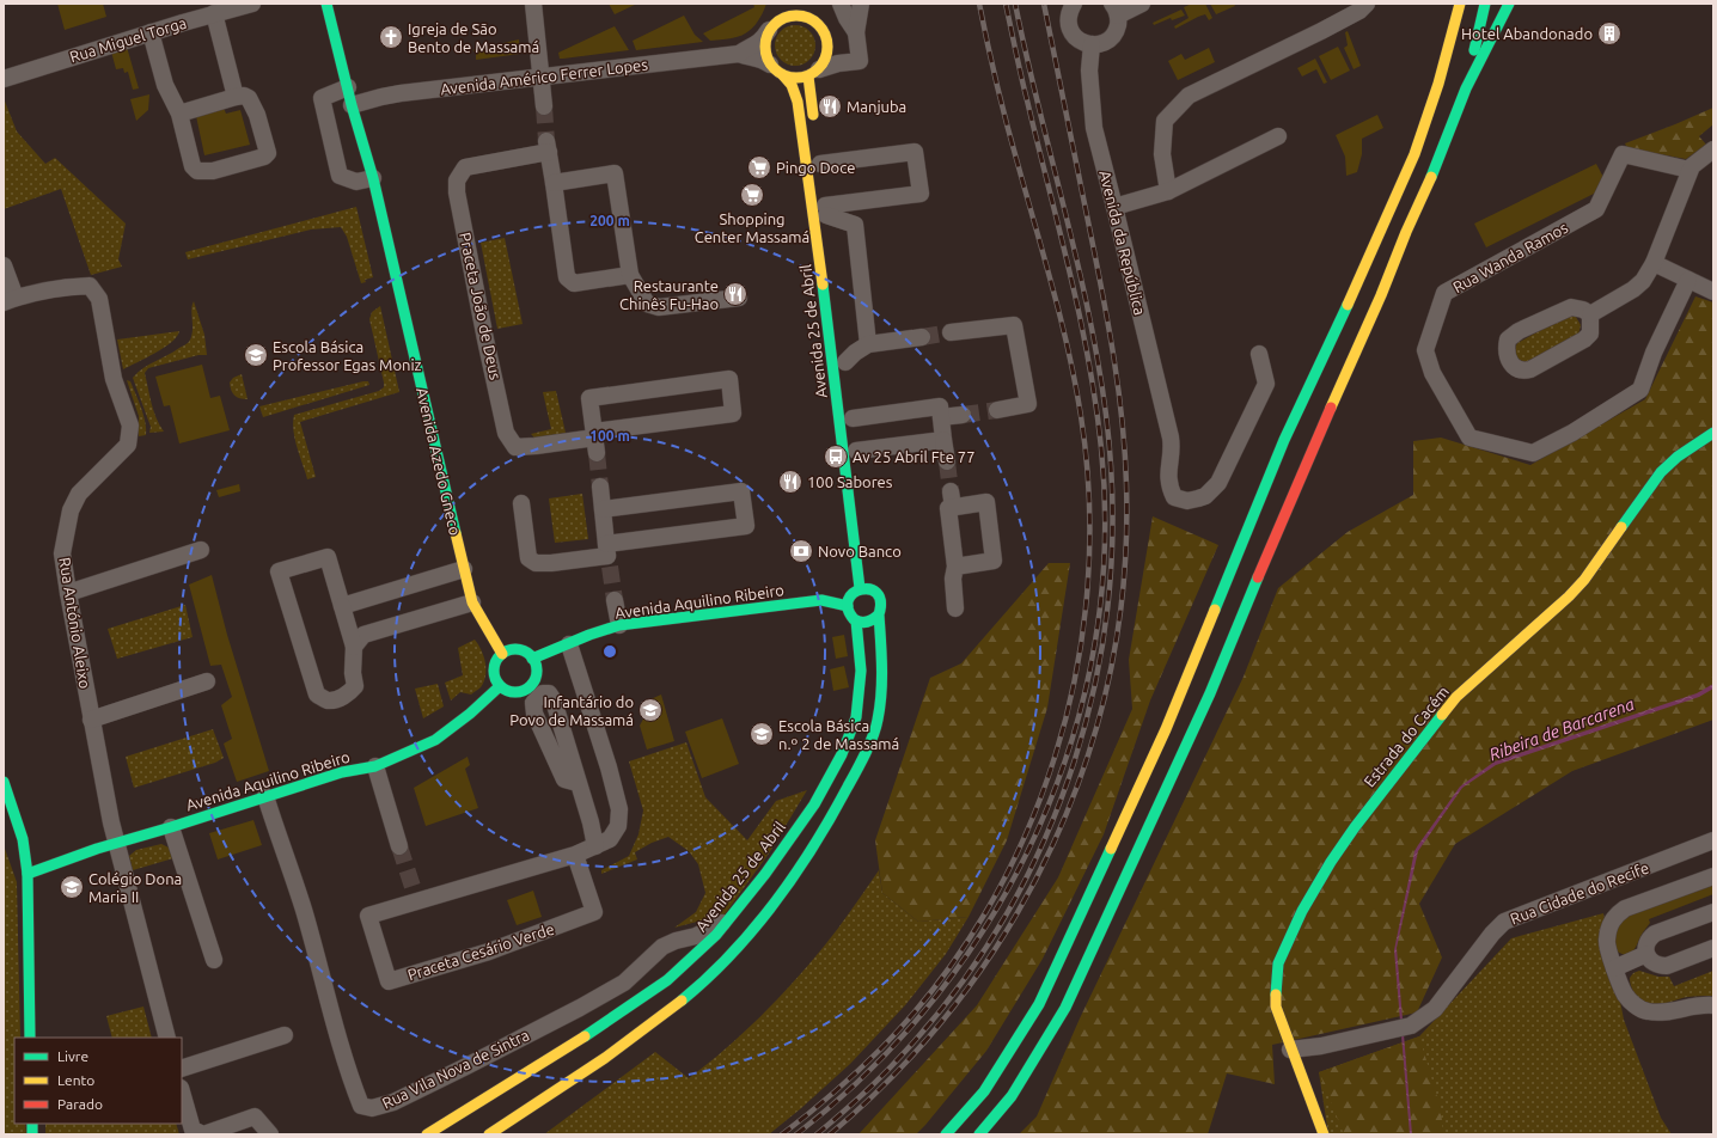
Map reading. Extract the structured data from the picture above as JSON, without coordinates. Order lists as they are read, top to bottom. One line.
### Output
{"streets":{"main road":["Avenida 25 de Abril","Avenida Azedo Gneco","Avenida Aquilino Ribeiro","Estrada do Cacém"],"street":["Rua Miguel Torga","Avenida Américo Ferrer Lopes","Avenida da República","Rua Wanda Ramos","Praceta João de Deus","Rua António Aleixo","Rua Cidade do Recife","Praceta Cesário Verde","Rua Vila Nova de Sintra"]},"crossings":[["Avenida Américo Ferrer Lopes","Avenida 25 de Abril"],["Avenida Américo Ferrer Lopes","Avenida Azedo Gneco"],["Avenida 25 de Abril","Avenida Aquilino Ribeiro"],["Avenida 25 de Abril","Rua Vila Nova de Sintra"],["Avenida Azedo Gneco","Avenida Aquilino Ribeiro"],["Avenida Aquilino Ribeiro","Rua António Aleixo"],["Avenida Aquilino Ribeiro","Rua Vila Nova de Sintra"],["Estrada do Cacém","Rua Cidade do Recife"]],"water":["Ribeira de Barcarena"],"places":{"building":["Hotel Abandonado"],"church":["Igreja de São Bento de Massamá"],"restaurant":["Manjuba","Restaurante Chinês Fu-Hao","100 Sabores"],"supermarket":["Pingo Doce","Shopping Center Massamá"],"school or university":["Escola Básica Professor Egas Moniz","Infantário do Povo de Massamá","Escola Básica n.º 2 de Massamá","Colégio Dona Maria II"],"bus stop":["Av 25 Abril Fte 77"],"bank":["Novo Banco"]},"legend":["Livre","Lento","Parado"],"rings":["200 m","100 m"]}
